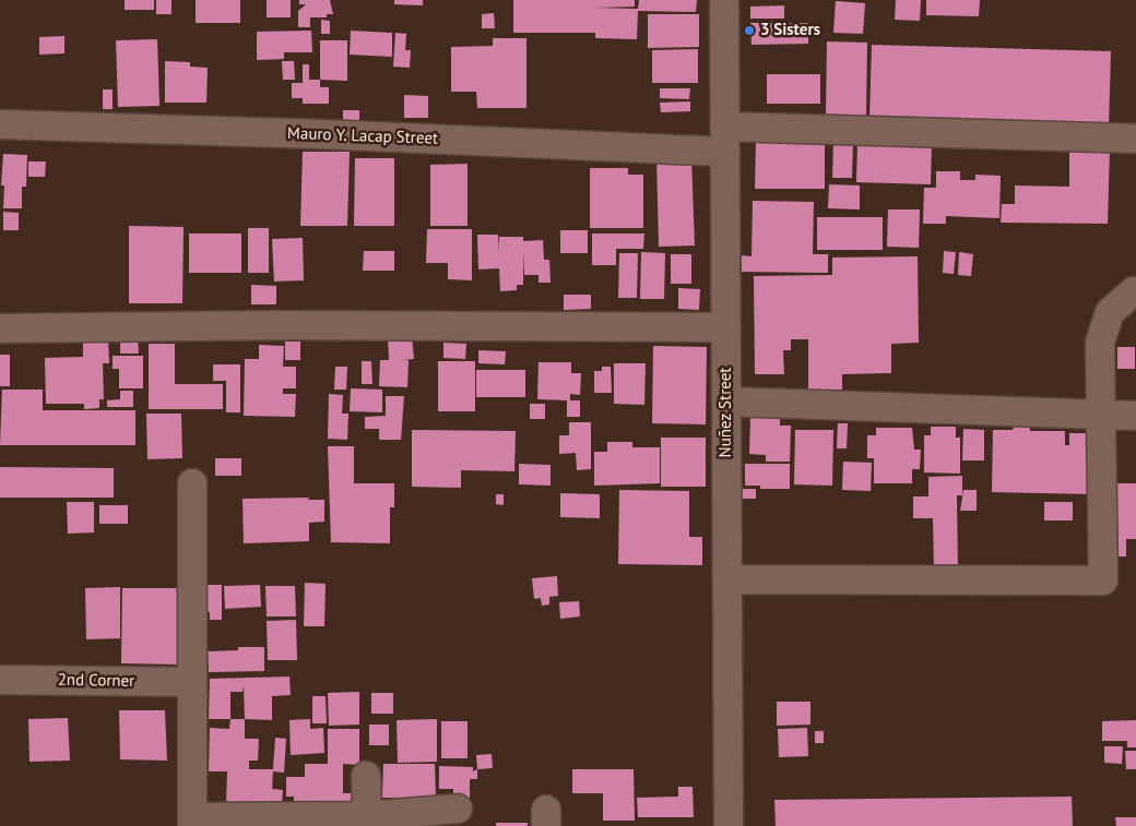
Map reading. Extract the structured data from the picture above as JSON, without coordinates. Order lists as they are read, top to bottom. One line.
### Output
{"streets":{"street":["Mauro Y. Lacap Street","Nuñez Street","2nd Corner"]},"crossings":[["Mauro Y. Lacap Street","Nuñez Street"]],"places":["3 Sisters"]}
